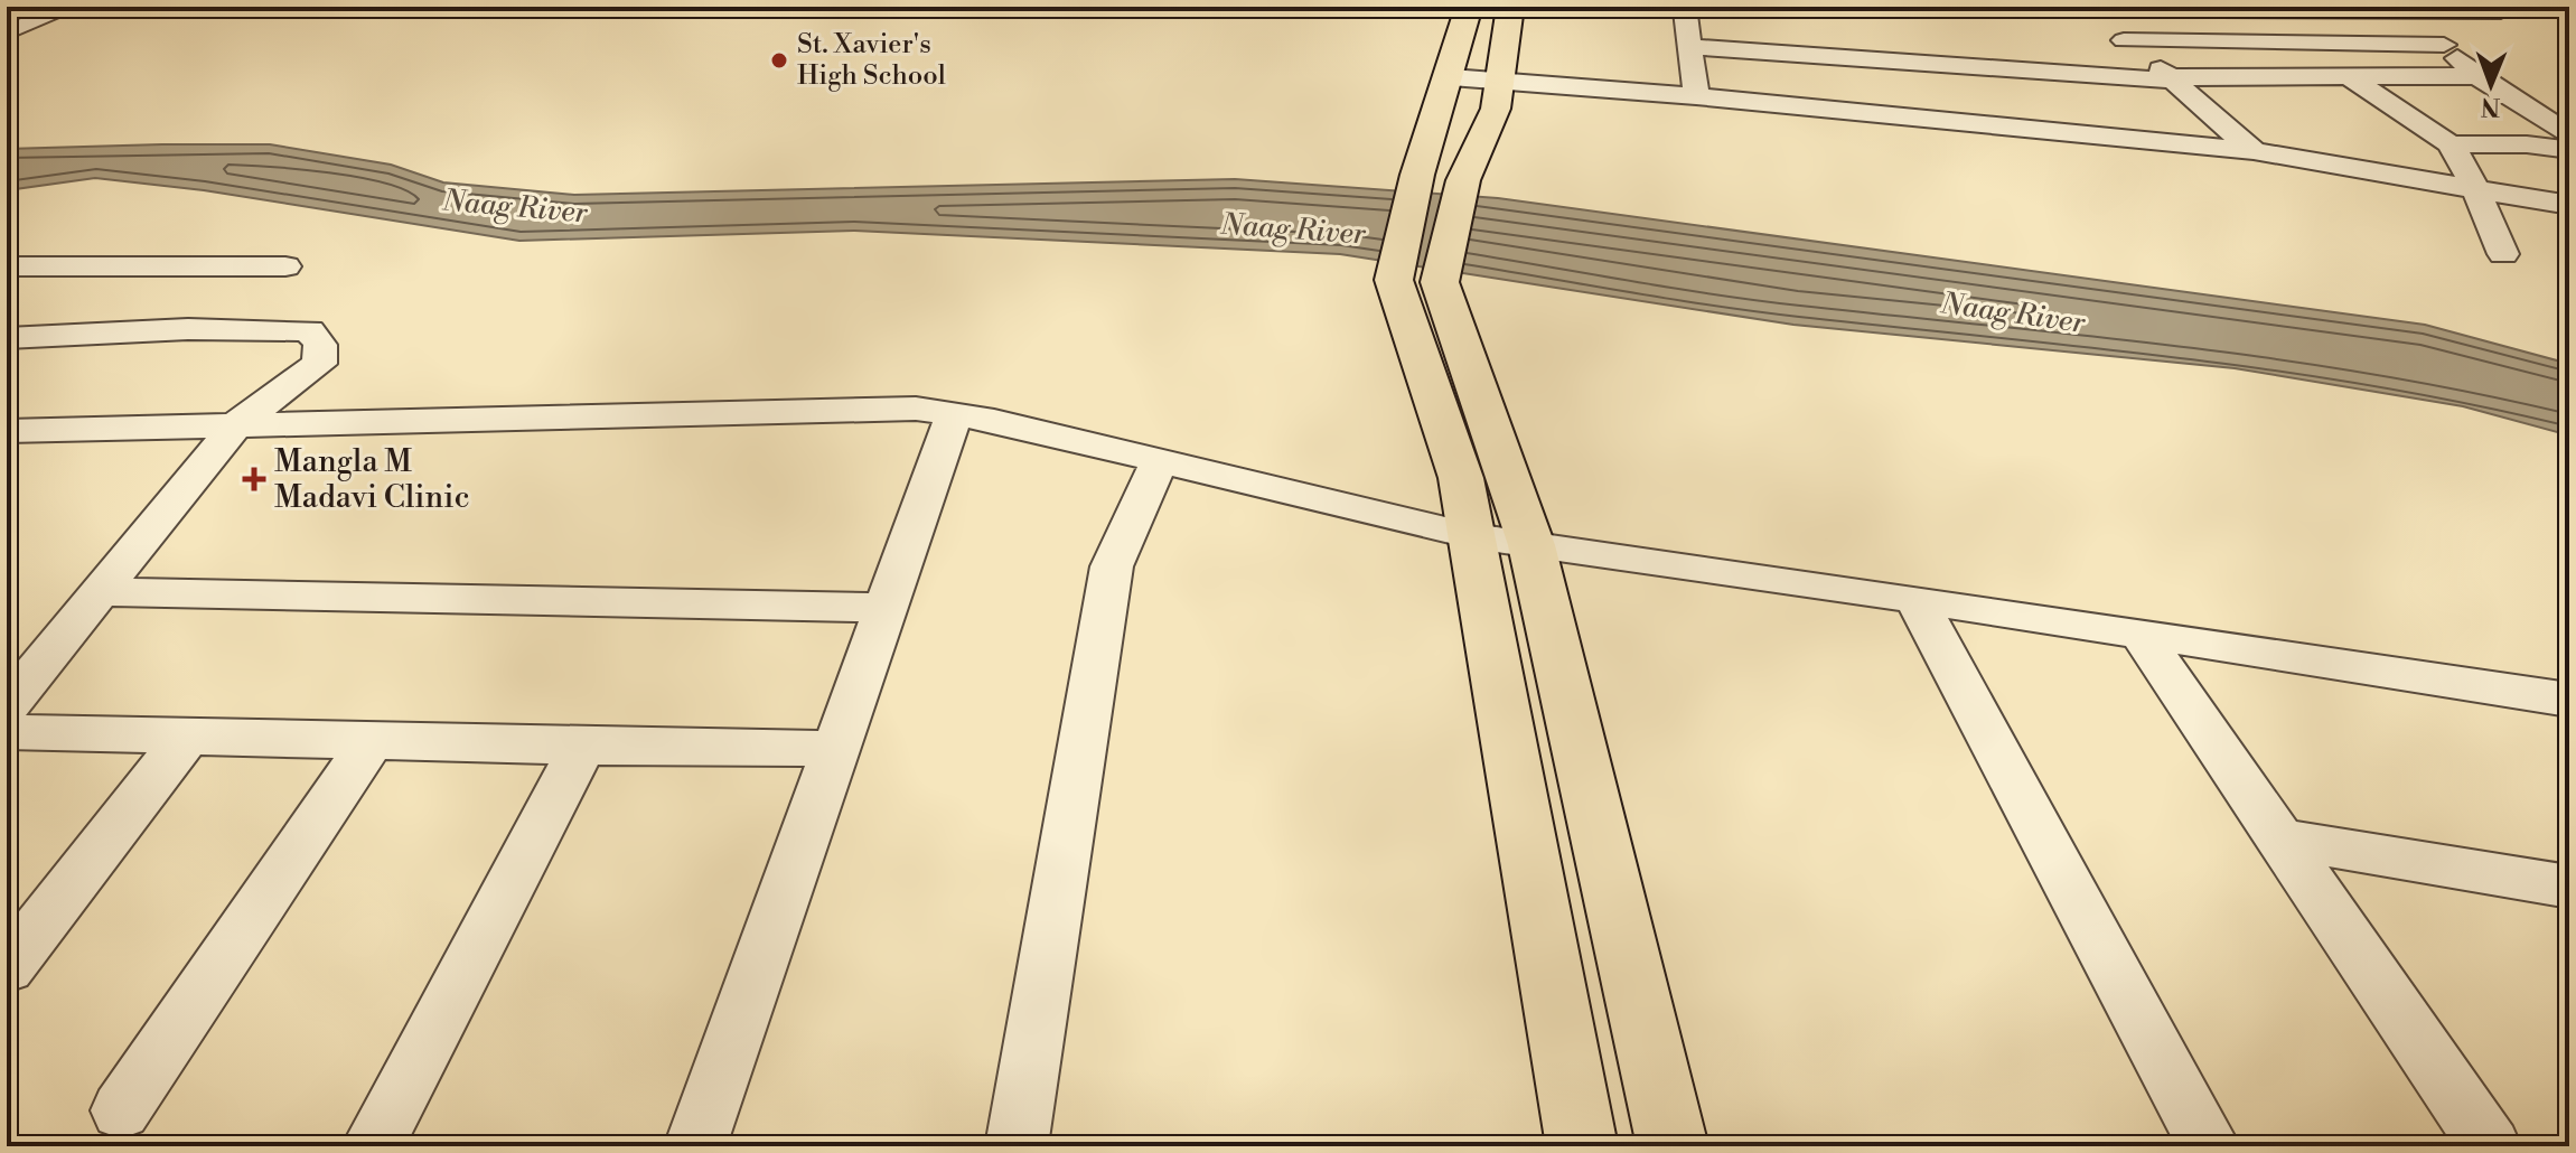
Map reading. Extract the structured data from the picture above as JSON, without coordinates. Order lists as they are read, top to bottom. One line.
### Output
{"water":["Naag River"],"places":{"other":["St. Xavier's High School"],"health":["Mangla M Madavi Clinic"]},"north":"bottom"}
